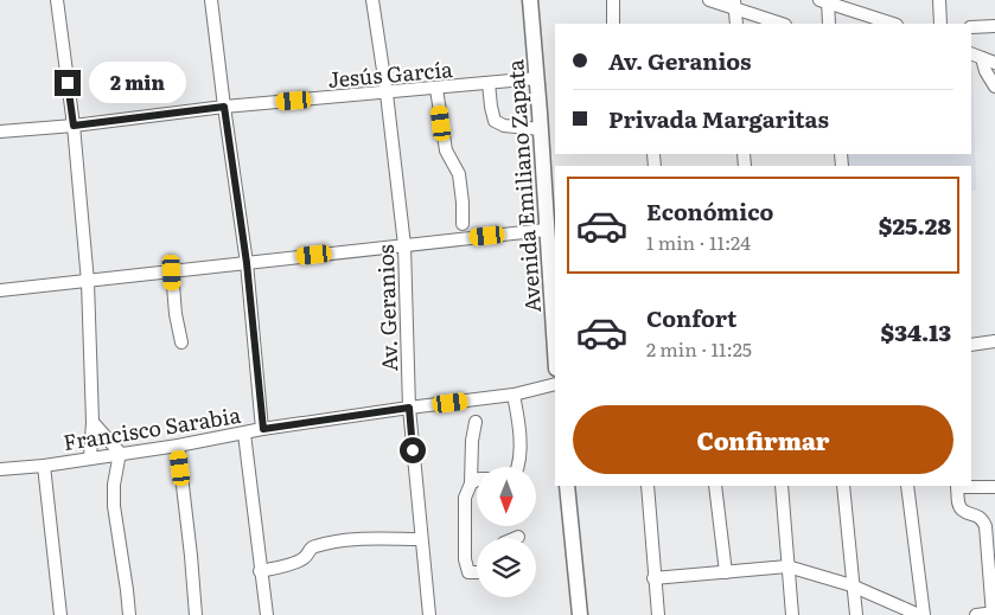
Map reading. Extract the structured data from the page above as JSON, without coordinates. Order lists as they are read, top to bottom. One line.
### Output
{"streets":{"main road":["Avenida Emiliano Zapata"],"street":["Jesús García","Av. Geranios","Francisco Sarabia"]},"crossings":[["Jesús García","Avenida Emiliano Zapata"],["Jesús García","Av. Geranios"],["Av. Geranios","Francisco Sarabia"]],"north":"bottom","page":{"banner":["Av. Geranios","Privada Margaritas"],"bubble":"2 min","list":[{"name":"Económico","note":"1 min · 11:24","value":"$25.28"},{"name":"Confort","note":"2 min · 11:25","value":"$34.13"}],"buttons":"Confirmar"}}
